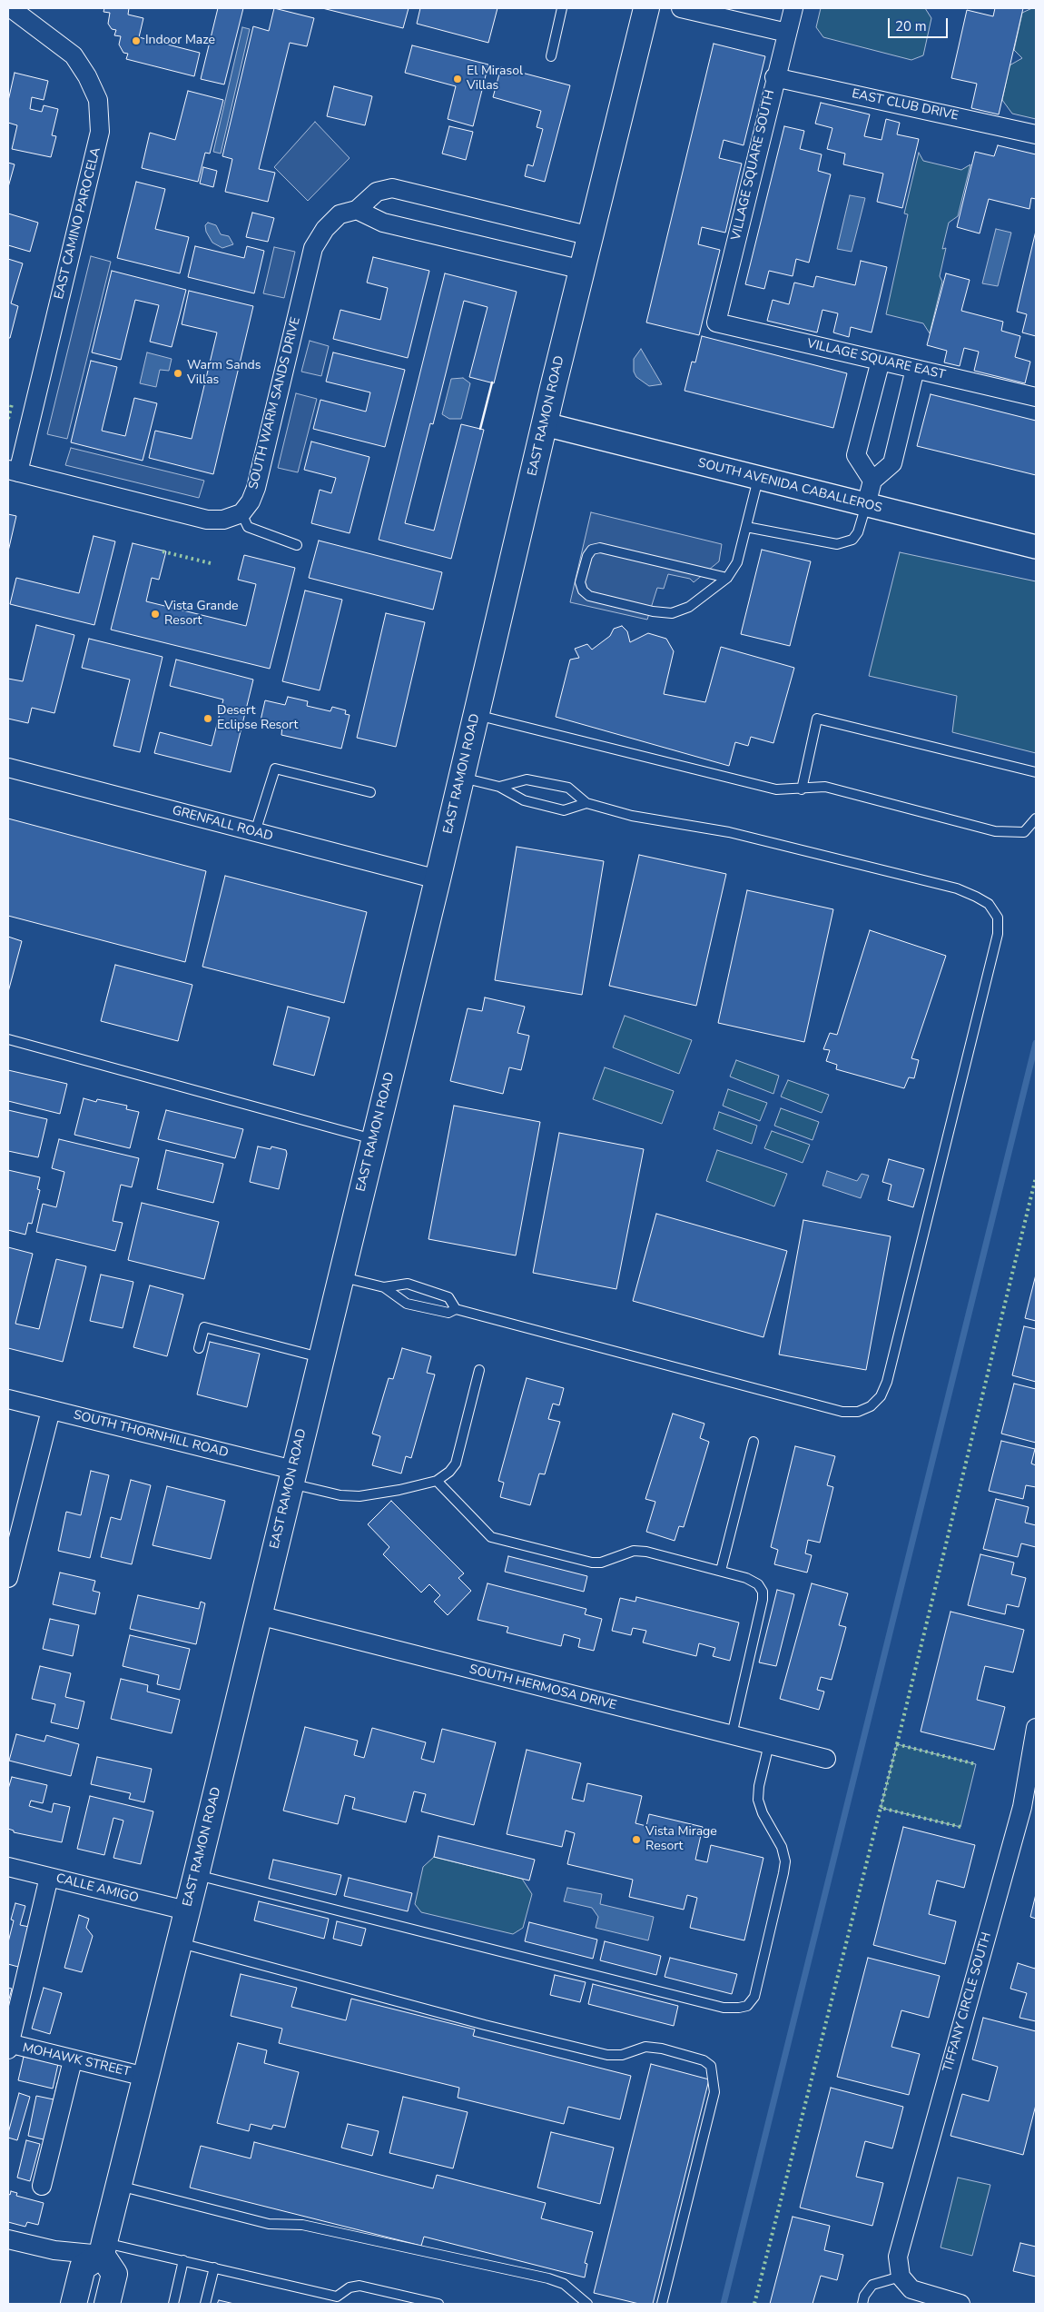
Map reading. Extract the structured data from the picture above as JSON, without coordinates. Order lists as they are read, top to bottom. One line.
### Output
{"streets":{"main road":["EAST RAMON ROAD"],"street":["EAST CLUB DRIVE","VILLAGE SQUARE SOUTH","EAST CAMINO PAROCELA","VILLAGE SQUARE EAST","SOUTH WARM SANDS DRIVE","SOUTH AVENIDA CABALLEROS","GRENFALL ROAD","SOUTH THORNHILL ROAD","SOUTH HERMOSA DRIVE","CALLE AMIGO","TIFFANY CIRCLE SOUTH","MOHAWK STREET"]},"crossings":[["EAST CLUB DRIVE","VILLAGE SQUARE SOUTH"],["VILLAGE SQUARE SOUTH","VILLAGE SQUARE EAST"],["SOUTH WARM SANDS DRIVE","EAST RAMON ROAD"],["EAST RAMON ROAD","SOUTH AVENIDA CABALLEROS"],["EAST RAMON ROAD","GRENFALL ROAD"],["EAST RAMON ROAD","SOUTH THORNHILL ROAD"],["EAST RAMON ROAD","SOUTH HERMOSA DRIVE"],["EAST RAMON ROAD","CALLE AMIGO"],["EAST RAMON ROAD","MOHAWK STREET"]],"places":["Indoor Maze","El Mirasol Villas","Warm Sands Villas","Vista Grande Resort","Desert Eclipse Resort","Vista Mirage Resort"],"scale_bar":"20 m"}
